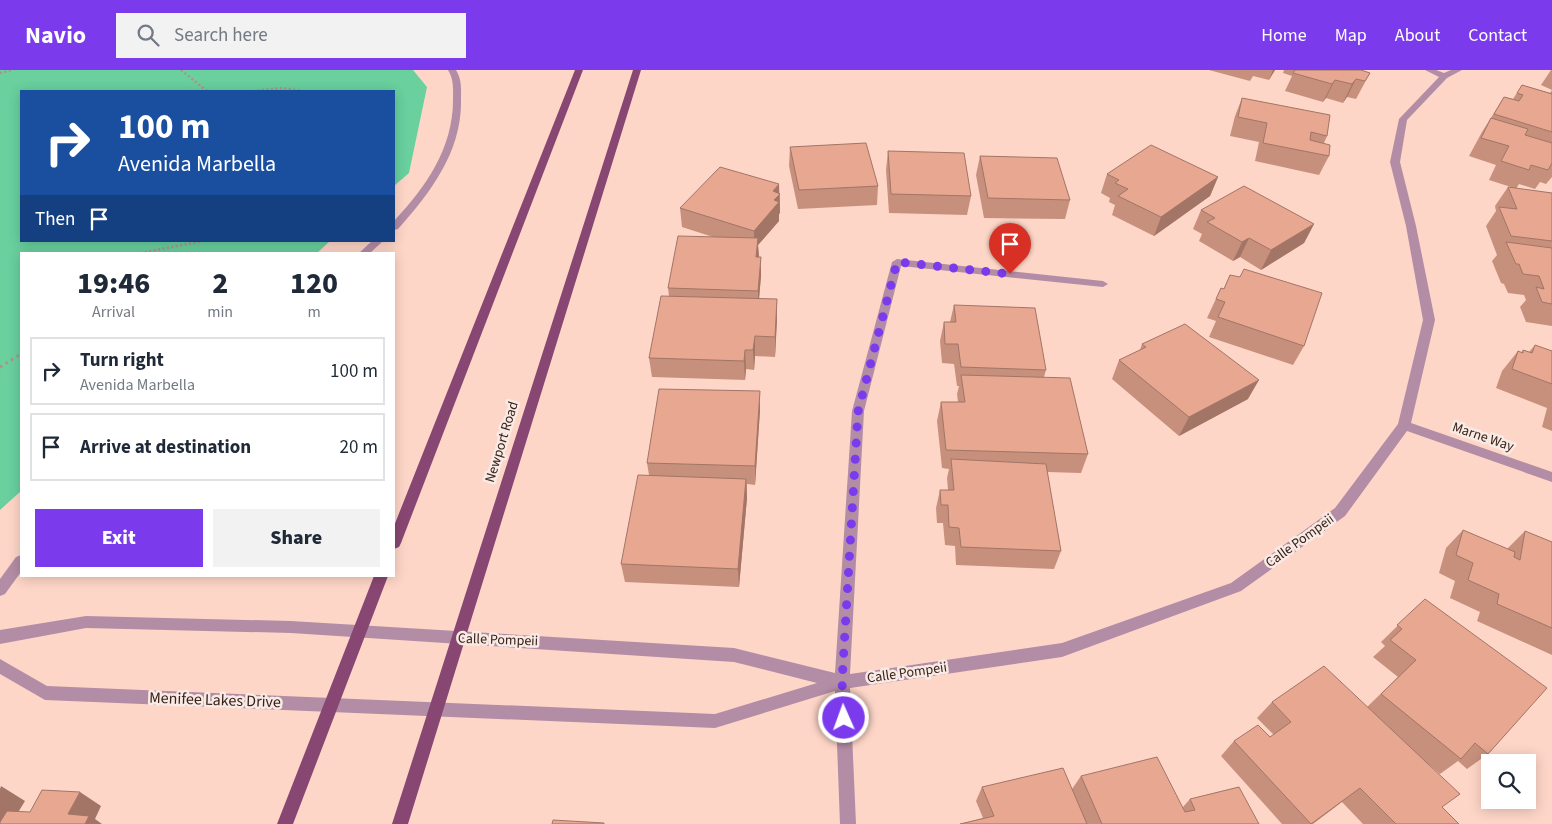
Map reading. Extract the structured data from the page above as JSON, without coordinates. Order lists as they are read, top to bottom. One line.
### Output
{"streets":{"main road":["Newport Road"],"street":["Marne Way","Calle Pompeii","Menifee Lakes Drive"]},"crossings":[["Marne Way","Calle Pompeii"],["Newport Road","Calle Pompeii"],["Newport Road","Menifee Lakes Drive"],["Calle Pompeii","Menifee Lakes Drive"]],"page":{"header":"Navio","search":"Search here","nav":["Home","Map","About","Contact"],"turn":["100 m","Avenida Marbella"],"then":"Then","eta":["19:46","Arrival","2","min","120","m"],"list":[{"name":"Turn right","note":"Avenida Marbella","value":"100 m"},{"name":"Arrive at destination","value":"20 m"}],"buttons":["Exit","Share"]}}
